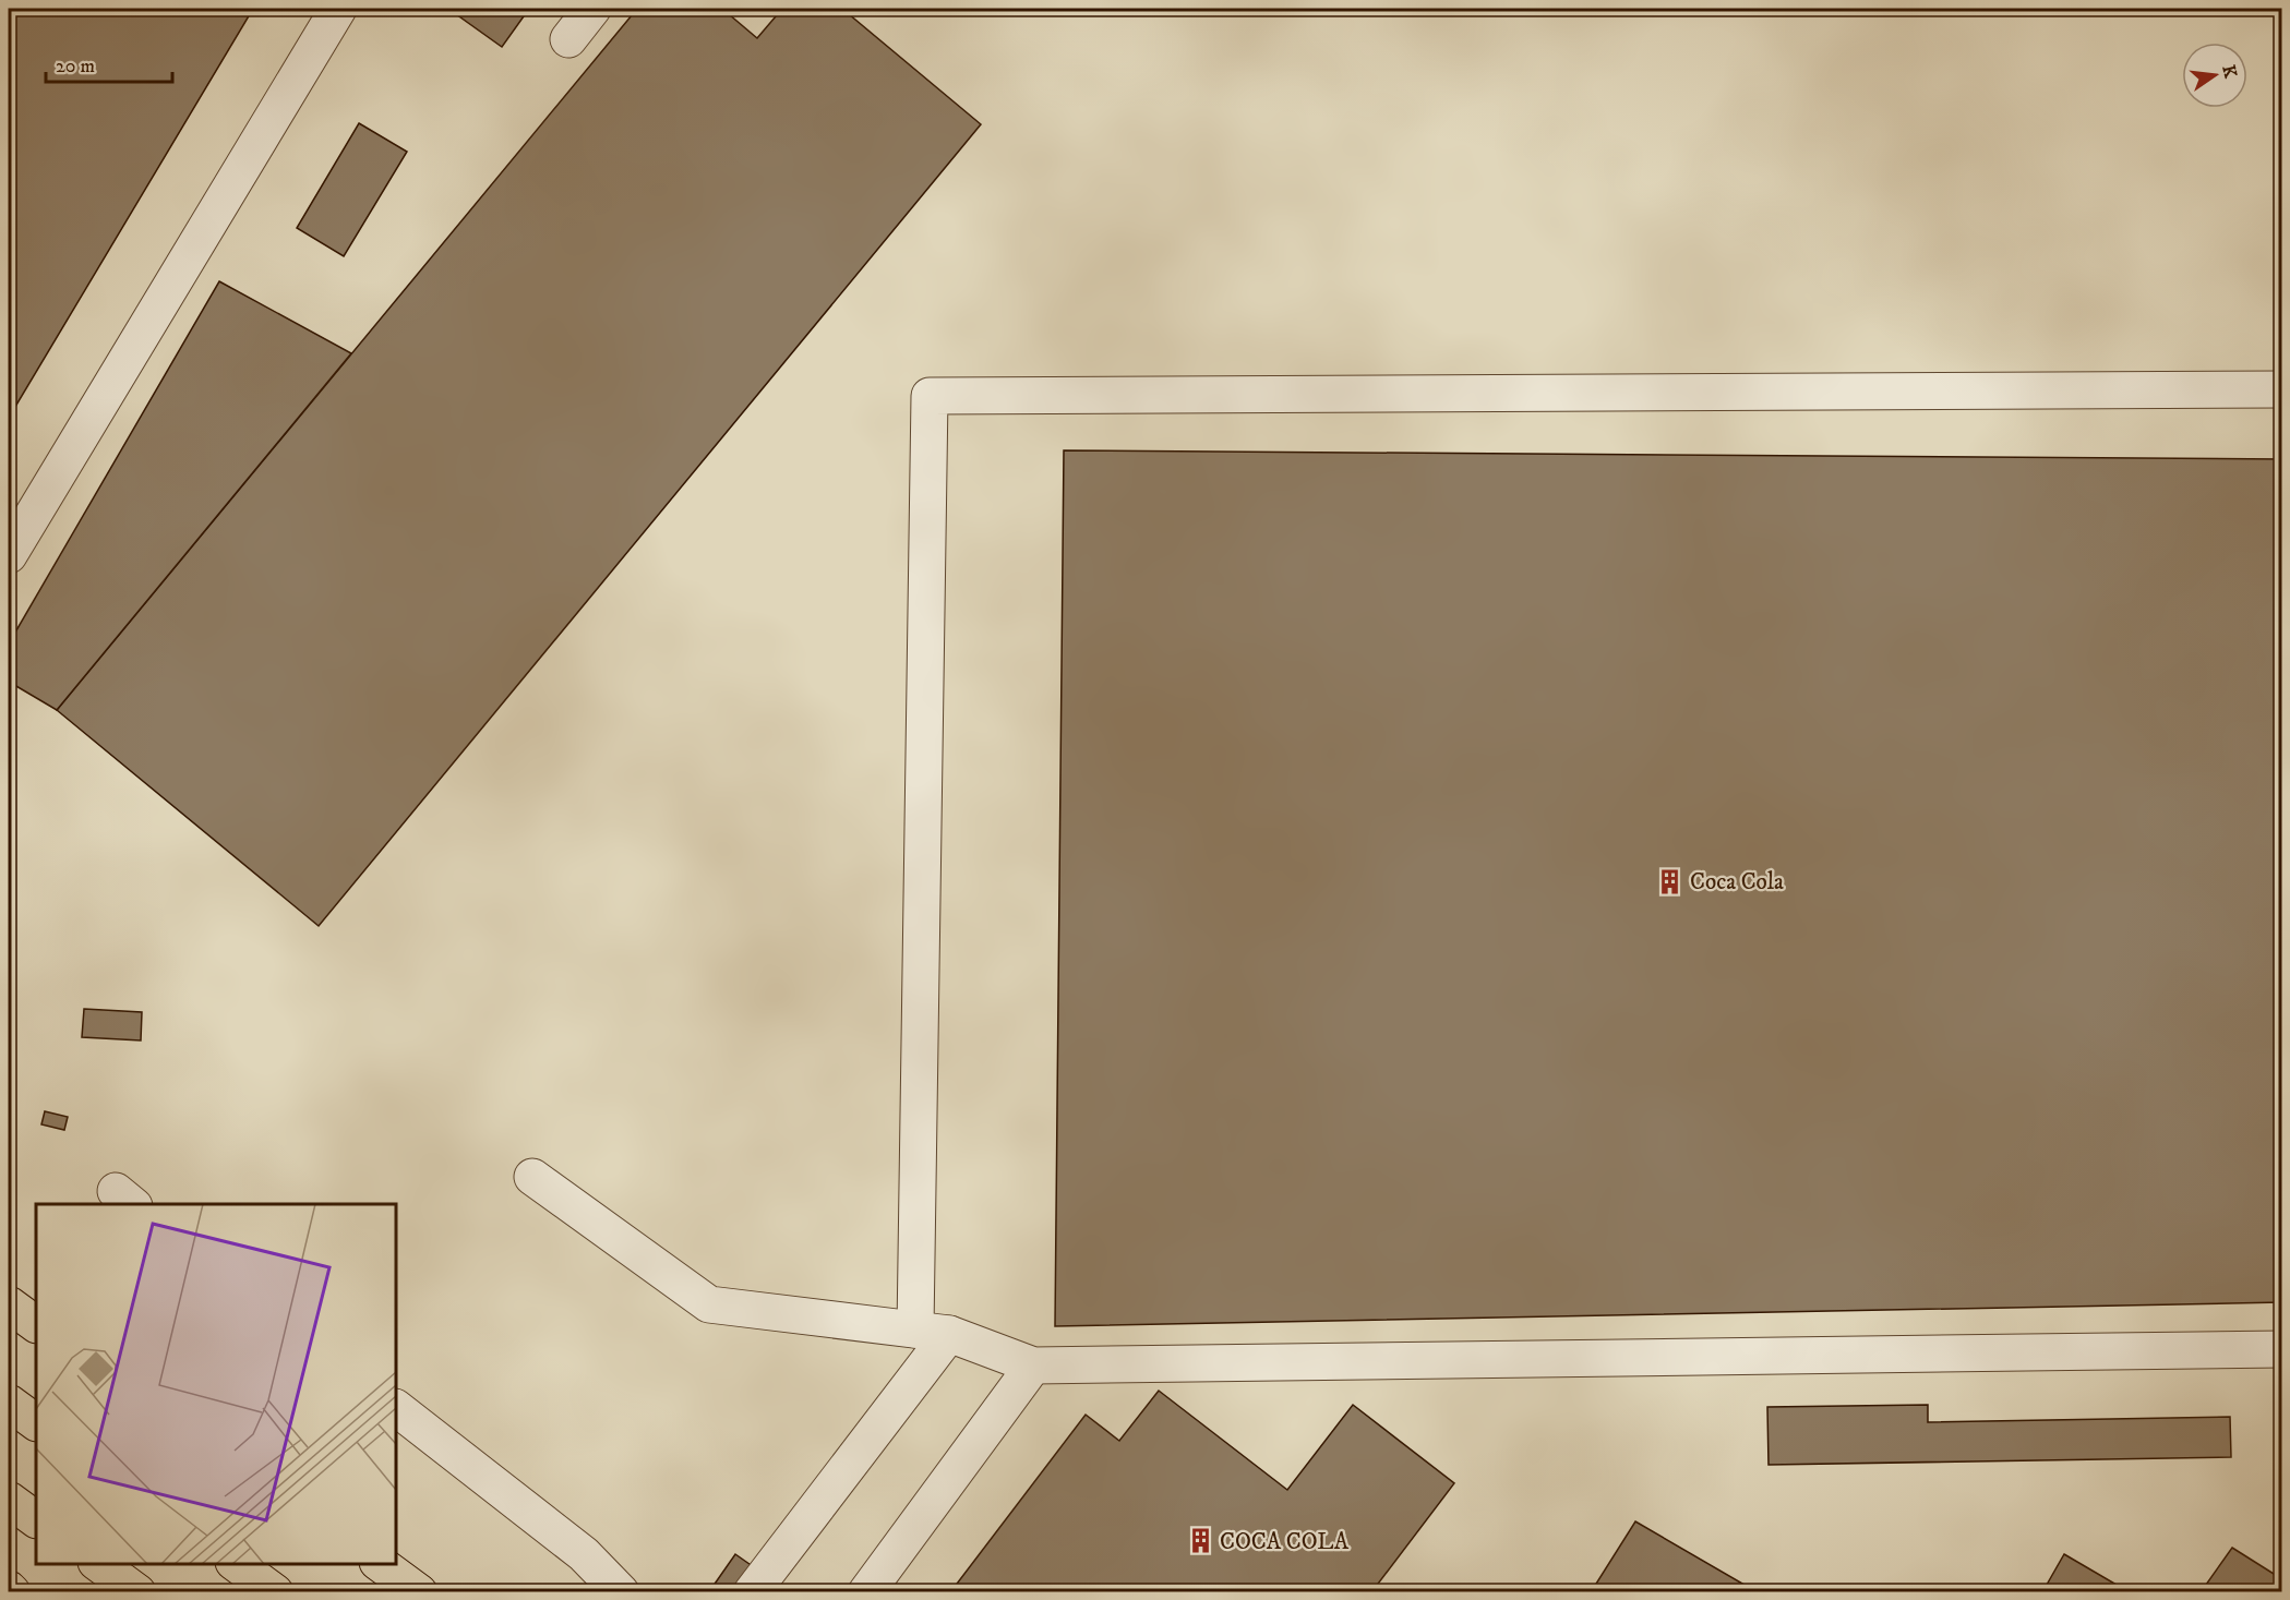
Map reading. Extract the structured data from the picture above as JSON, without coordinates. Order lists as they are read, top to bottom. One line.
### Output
{"places":{"building":["Coca Cola","COCA COLA"]},"scale_bar":"20 m","north":"right"}
